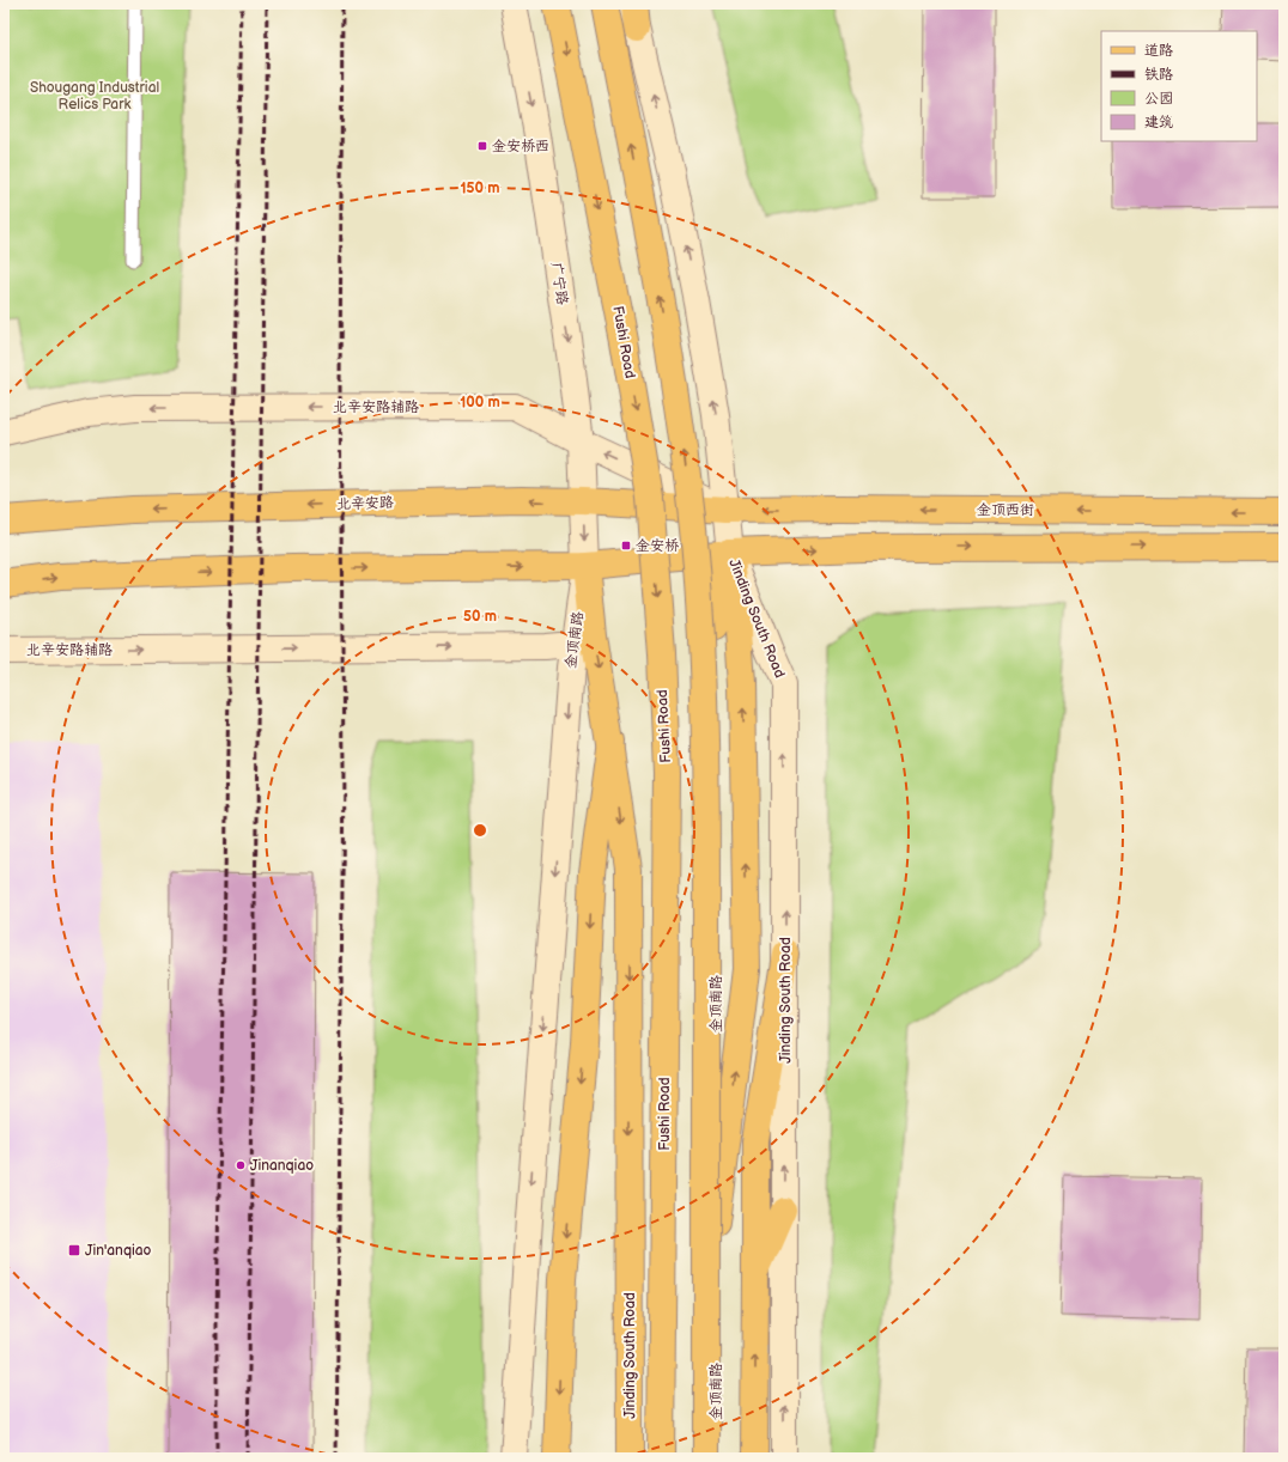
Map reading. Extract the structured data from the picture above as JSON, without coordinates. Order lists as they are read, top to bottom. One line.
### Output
{"streets":{"main road":["Fushi Road","北辛安路","金顶西街","Jinding South Road","金顶南路"],"street":["广宁路","北辛安路辅路"]},"crossings":[["广宁路","北辛安路辅路"],["广宁路","北辛安路"],["广宁路","Jinding South Road"],["北辛安路辅路","北辛安路"],["北辛安路辅路","金顶西街"],["北辛安路辅路","Jinding South Road"],["北辛安路辅路","金顶南路"],["北辛安路","金顶西街"],["Jinding South Road","金顶南路"]],"parks":["Shougang Industrial Relics Park"],"places":{"transit":["金安桥西","金安桥","Jin'anqiao"],"other":["Jinanqiao"]},"legend":["道路","铁路","公园","建筑"],"rings":["150 m","100 m","50 m"]}
